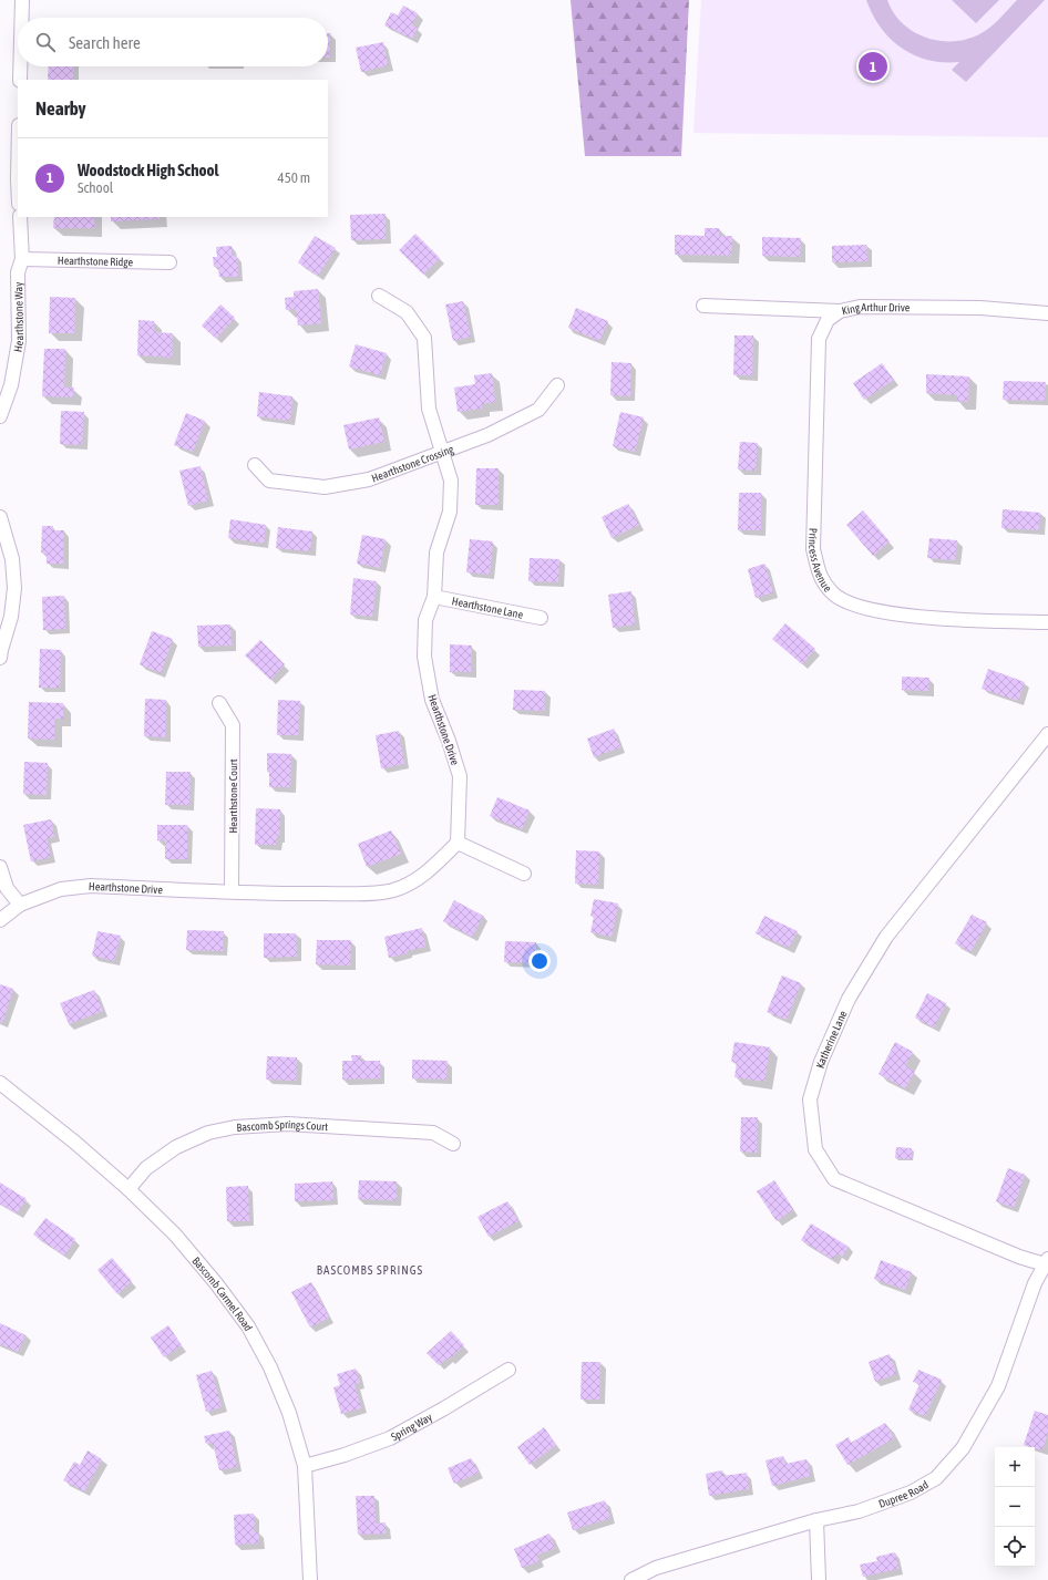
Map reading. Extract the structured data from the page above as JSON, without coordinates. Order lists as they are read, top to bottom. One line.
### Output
{"streets":{"street":["Hearthstone Ridge","King Arthur Drive","Hearthstone Way","Hearthstone Crossing","Princess Avenue","Hearthstone Lane","Hearthstone Drive","Hearthstone Court","Katherine Lane","Bascomb Springs Court","Bascomb Carmel Road","Spring Way","Dupree Road"]},"crossings":[["Hearthstone Ridge","Hearthstone Way"],["King Arthur Drive","Princess Avenue"],["Hearthstone Crossing","Hearthstone Drive"],["Hearthstone Lane","Hearthstone Drive"],["Hearthstone Drive","Hearthstone Court"],["Katherine Lane","Dupree Road"],["Bascomb Springs Court","Bascomb Carmel Road"],["Bascomb Carmel Road","Spring Way"]],"districts":["BASCOMBS SPRINGS"],"page":{"search":"Search here","pins":"1","heading":"Nearby","list":[{"mark":"1","name":"Woodstock High School","note":"School","value":"450 m"}],"map_buttons":["+","−"]}}
